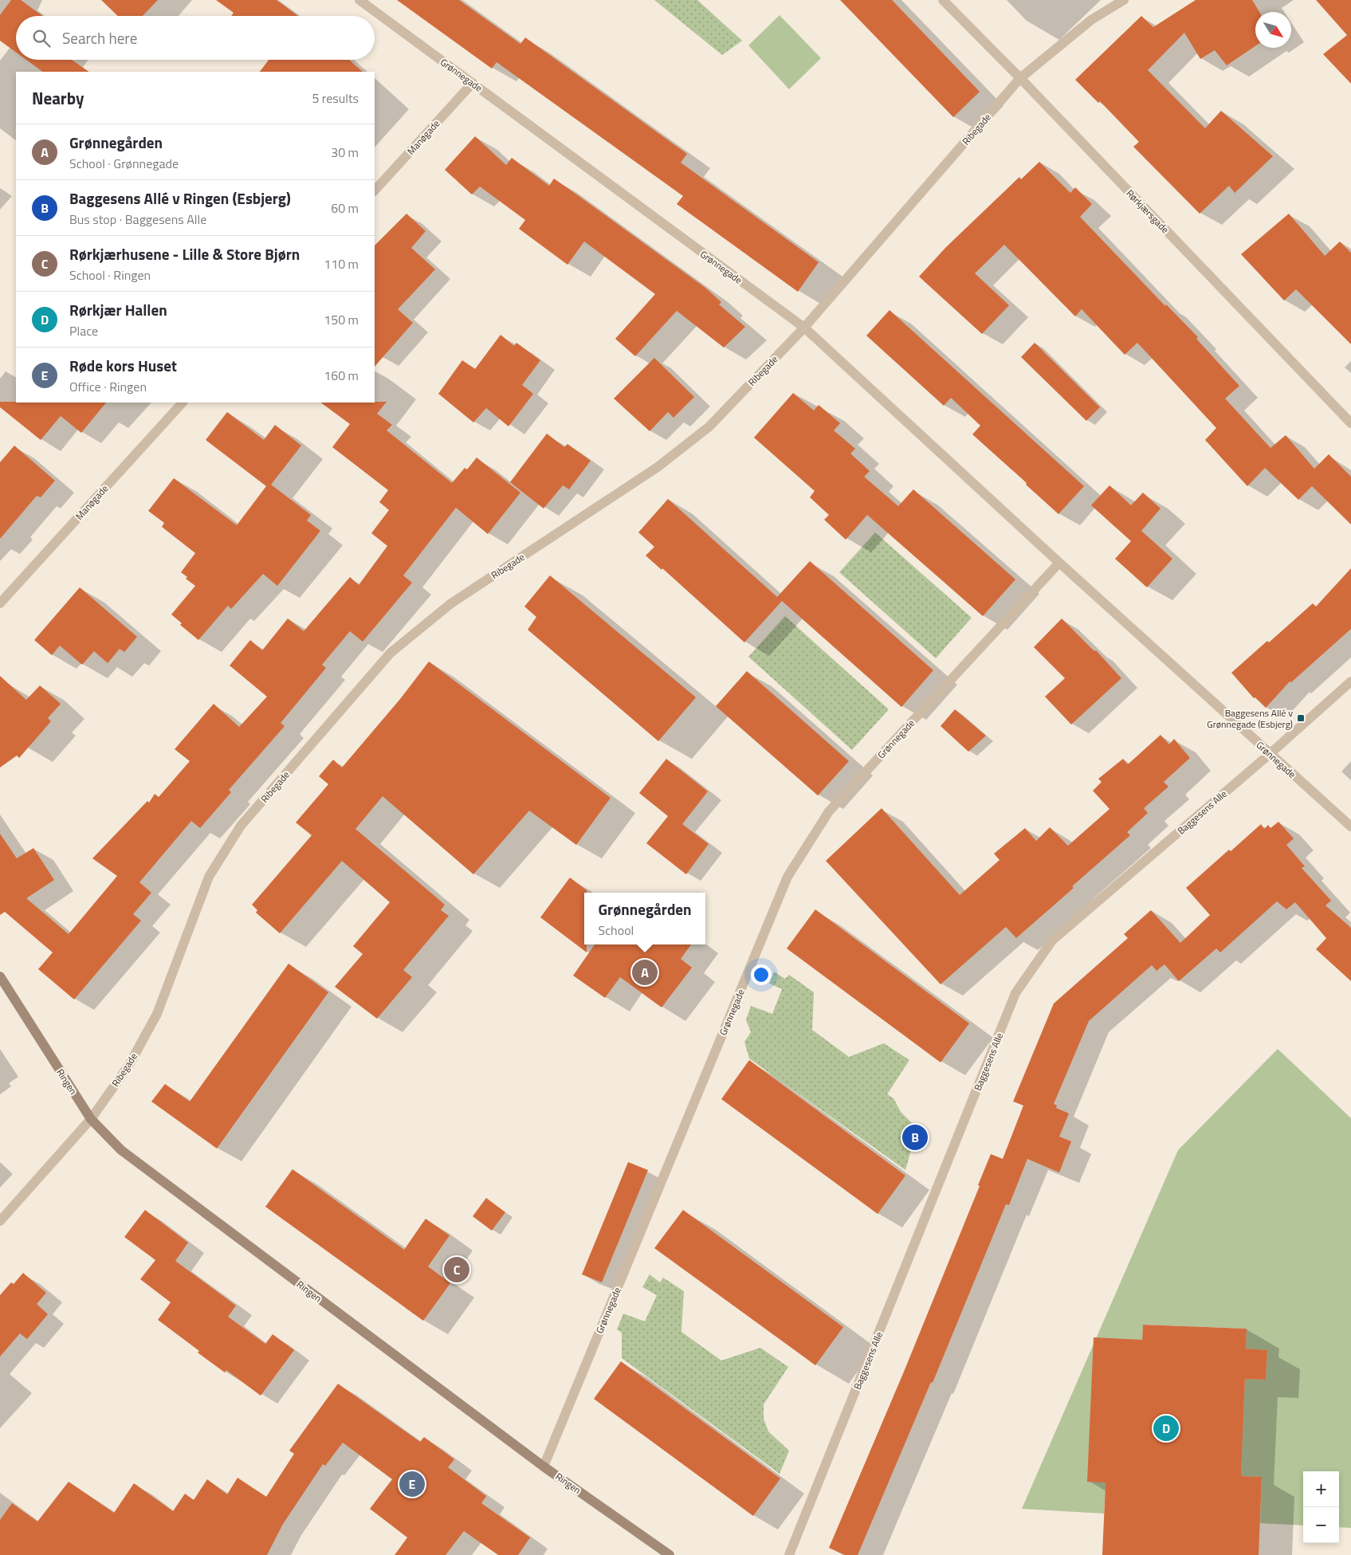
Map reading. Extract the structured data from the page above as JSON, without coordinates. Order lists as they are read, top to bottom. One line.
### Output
{"streets":{"street":["Grønnegade","Ribegade","Manøgade","Rørkjærsgade","Baggesens Alle","Ringen"]},"crossings":[["Grønnegade","Ribegade"],["Grønnegade","Manøgade"],["Grønnegade","Baggesens Alle"],["Grønnegade","Ringen"],["Ribegade","Rørkjærsgade"],["Ribegade","Ringen"]],"places":{"transit":["Baggesens Allé v Grønnegade (Esbjerg)"]},"north":"bottom right","page":{"search":"Search here","heading":["Nearby","5 results"],"list":[{"mark":"A","name":"Grønnegården","note":"School · Grønnegade","value":"30 m"},{"mark":"B","name":"Baggesens Allé v Ringen (Esbjerg)","note":"Bus stop · Baggesens Alle","value":"60 m"},{"mark":"C","name":"Rørkjærhusene - Lille & Store Bjørn","note":"School · Ringen","value":"110 m"},{"mark":"D","name":"Rørkjær Hallen","note":"Place","value":"150 m"},{"mark":"E","name":"Røde kors Huset","note":"Office · Ringen","value":"160 m"}],"popup":["Grønnegården","School"],"pins":["A","B","C","D","E"],"map_buttons":["+","−"]}}
